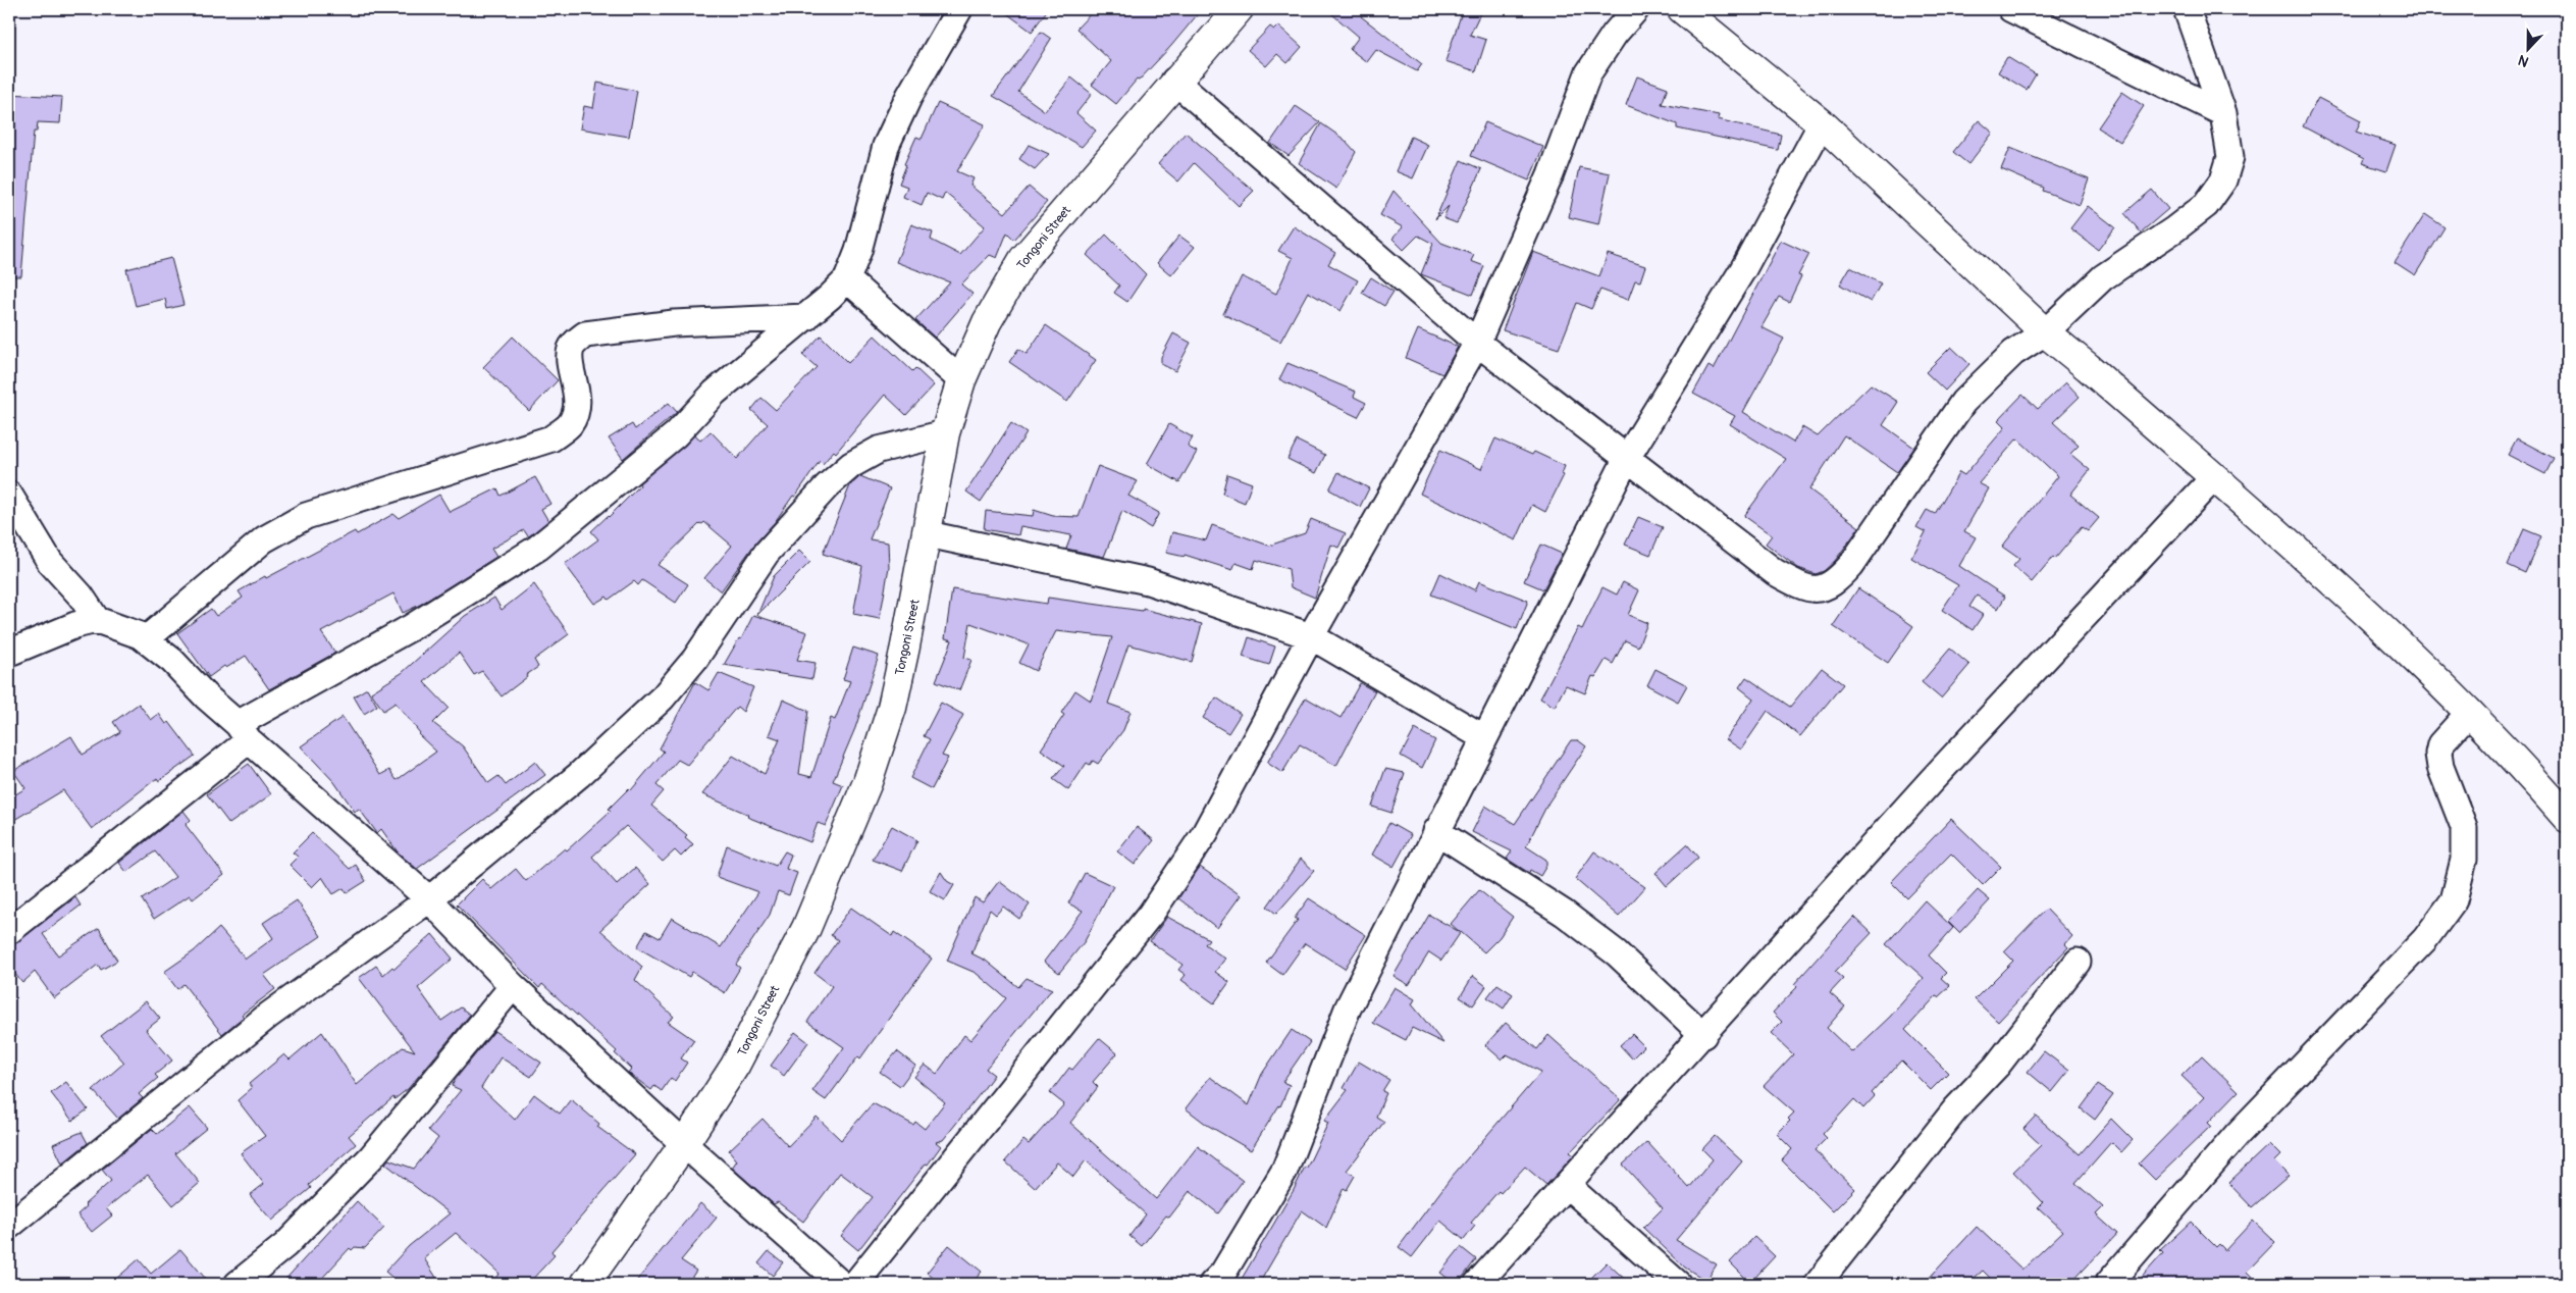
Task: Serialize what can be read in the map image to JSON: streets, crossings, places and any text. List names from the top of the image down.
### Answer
{
  "streets": {
    "main road": ["Tongoni Street"]
  },
  "north": "bottom"
}
